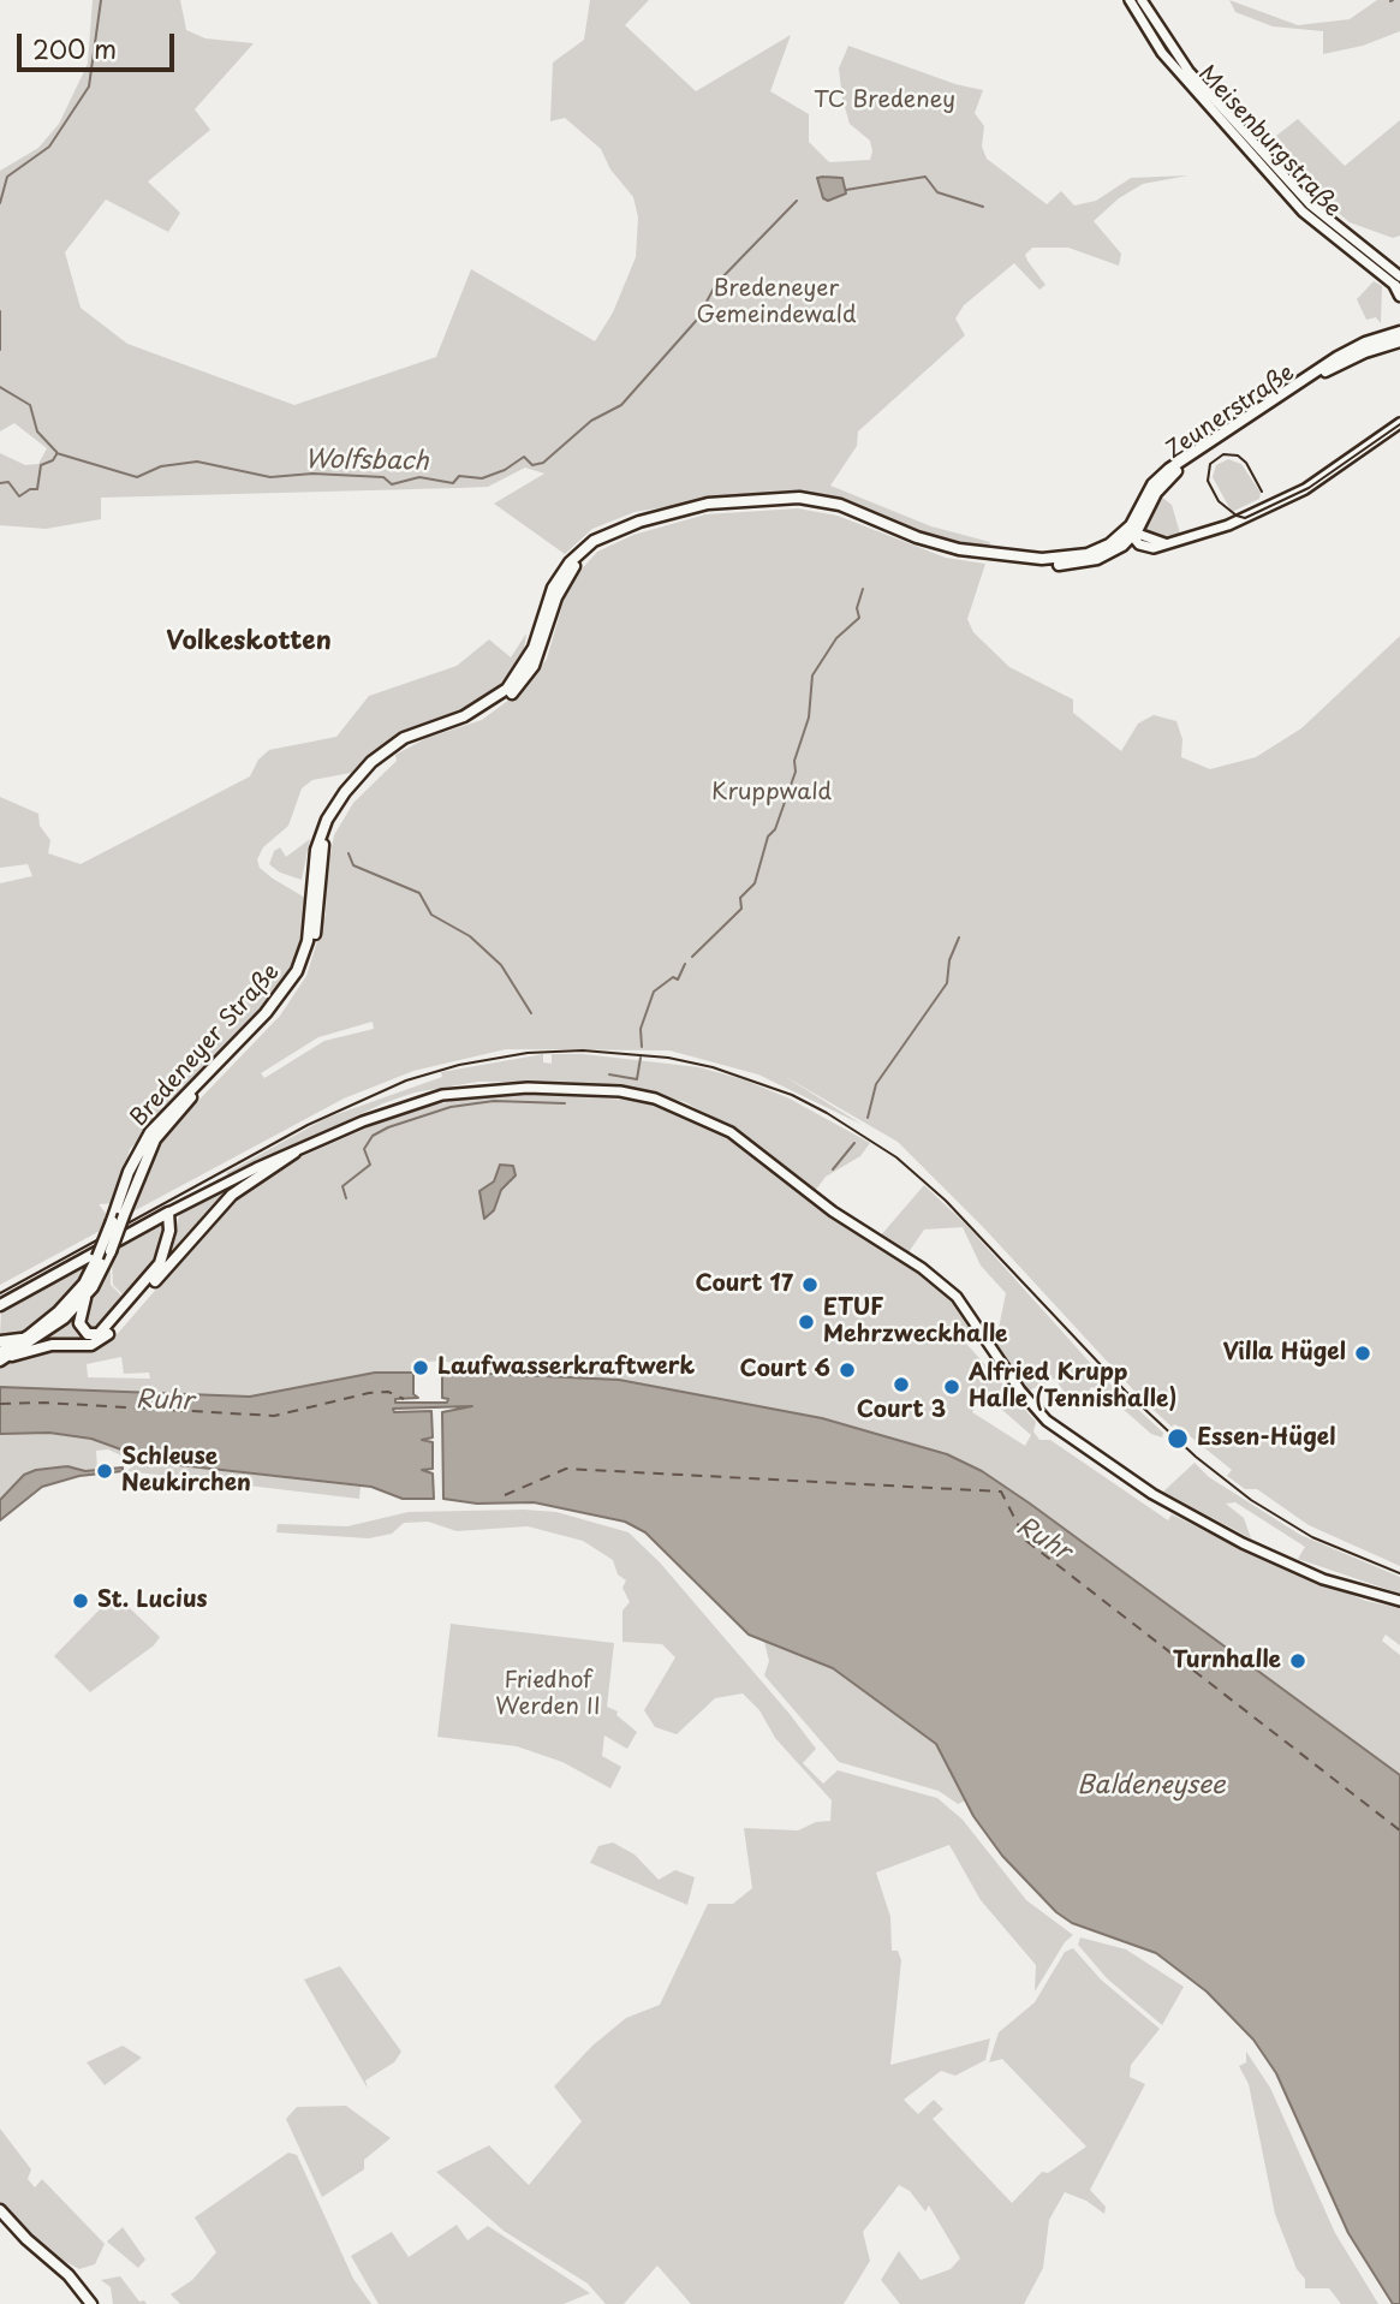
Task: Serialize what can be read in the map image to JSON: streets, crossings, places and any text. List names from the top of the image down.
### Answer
{
  "streets": {
    "main road": ["Meisenburgstraße", "Zeunerstraße", "Bredeneyer Straße"]
  },
  "crossings": [
    ["Zeunerstraße", "Bredeneyer Straße"]
  ],
  "districts": ["Volkeskotten"],
  "water": ["Wolfsbach", "Ruhr", "Baldeneysee"],
  "parks": [
    "TC Bredeney",
    "Bredeneyer Gemeindewald",
    "Kruppwald",
    "Friedhof Werden II"
  ],
  "places": [
    "Court 17",
    "ETUF Mehrzweckhalle",
    "Villa Hügel",
    "Laufwasserkraftwerk",
    "Court 6",
    "Court 3",
    "Alfried Krupp Halle (Tennishalle)",
    "Essen-Hügel",
    "Schleuse Neukirchen",
    "St. Lucius",
    "Turnhalle"
  ],
  "scale_bar": "200 m"
}
